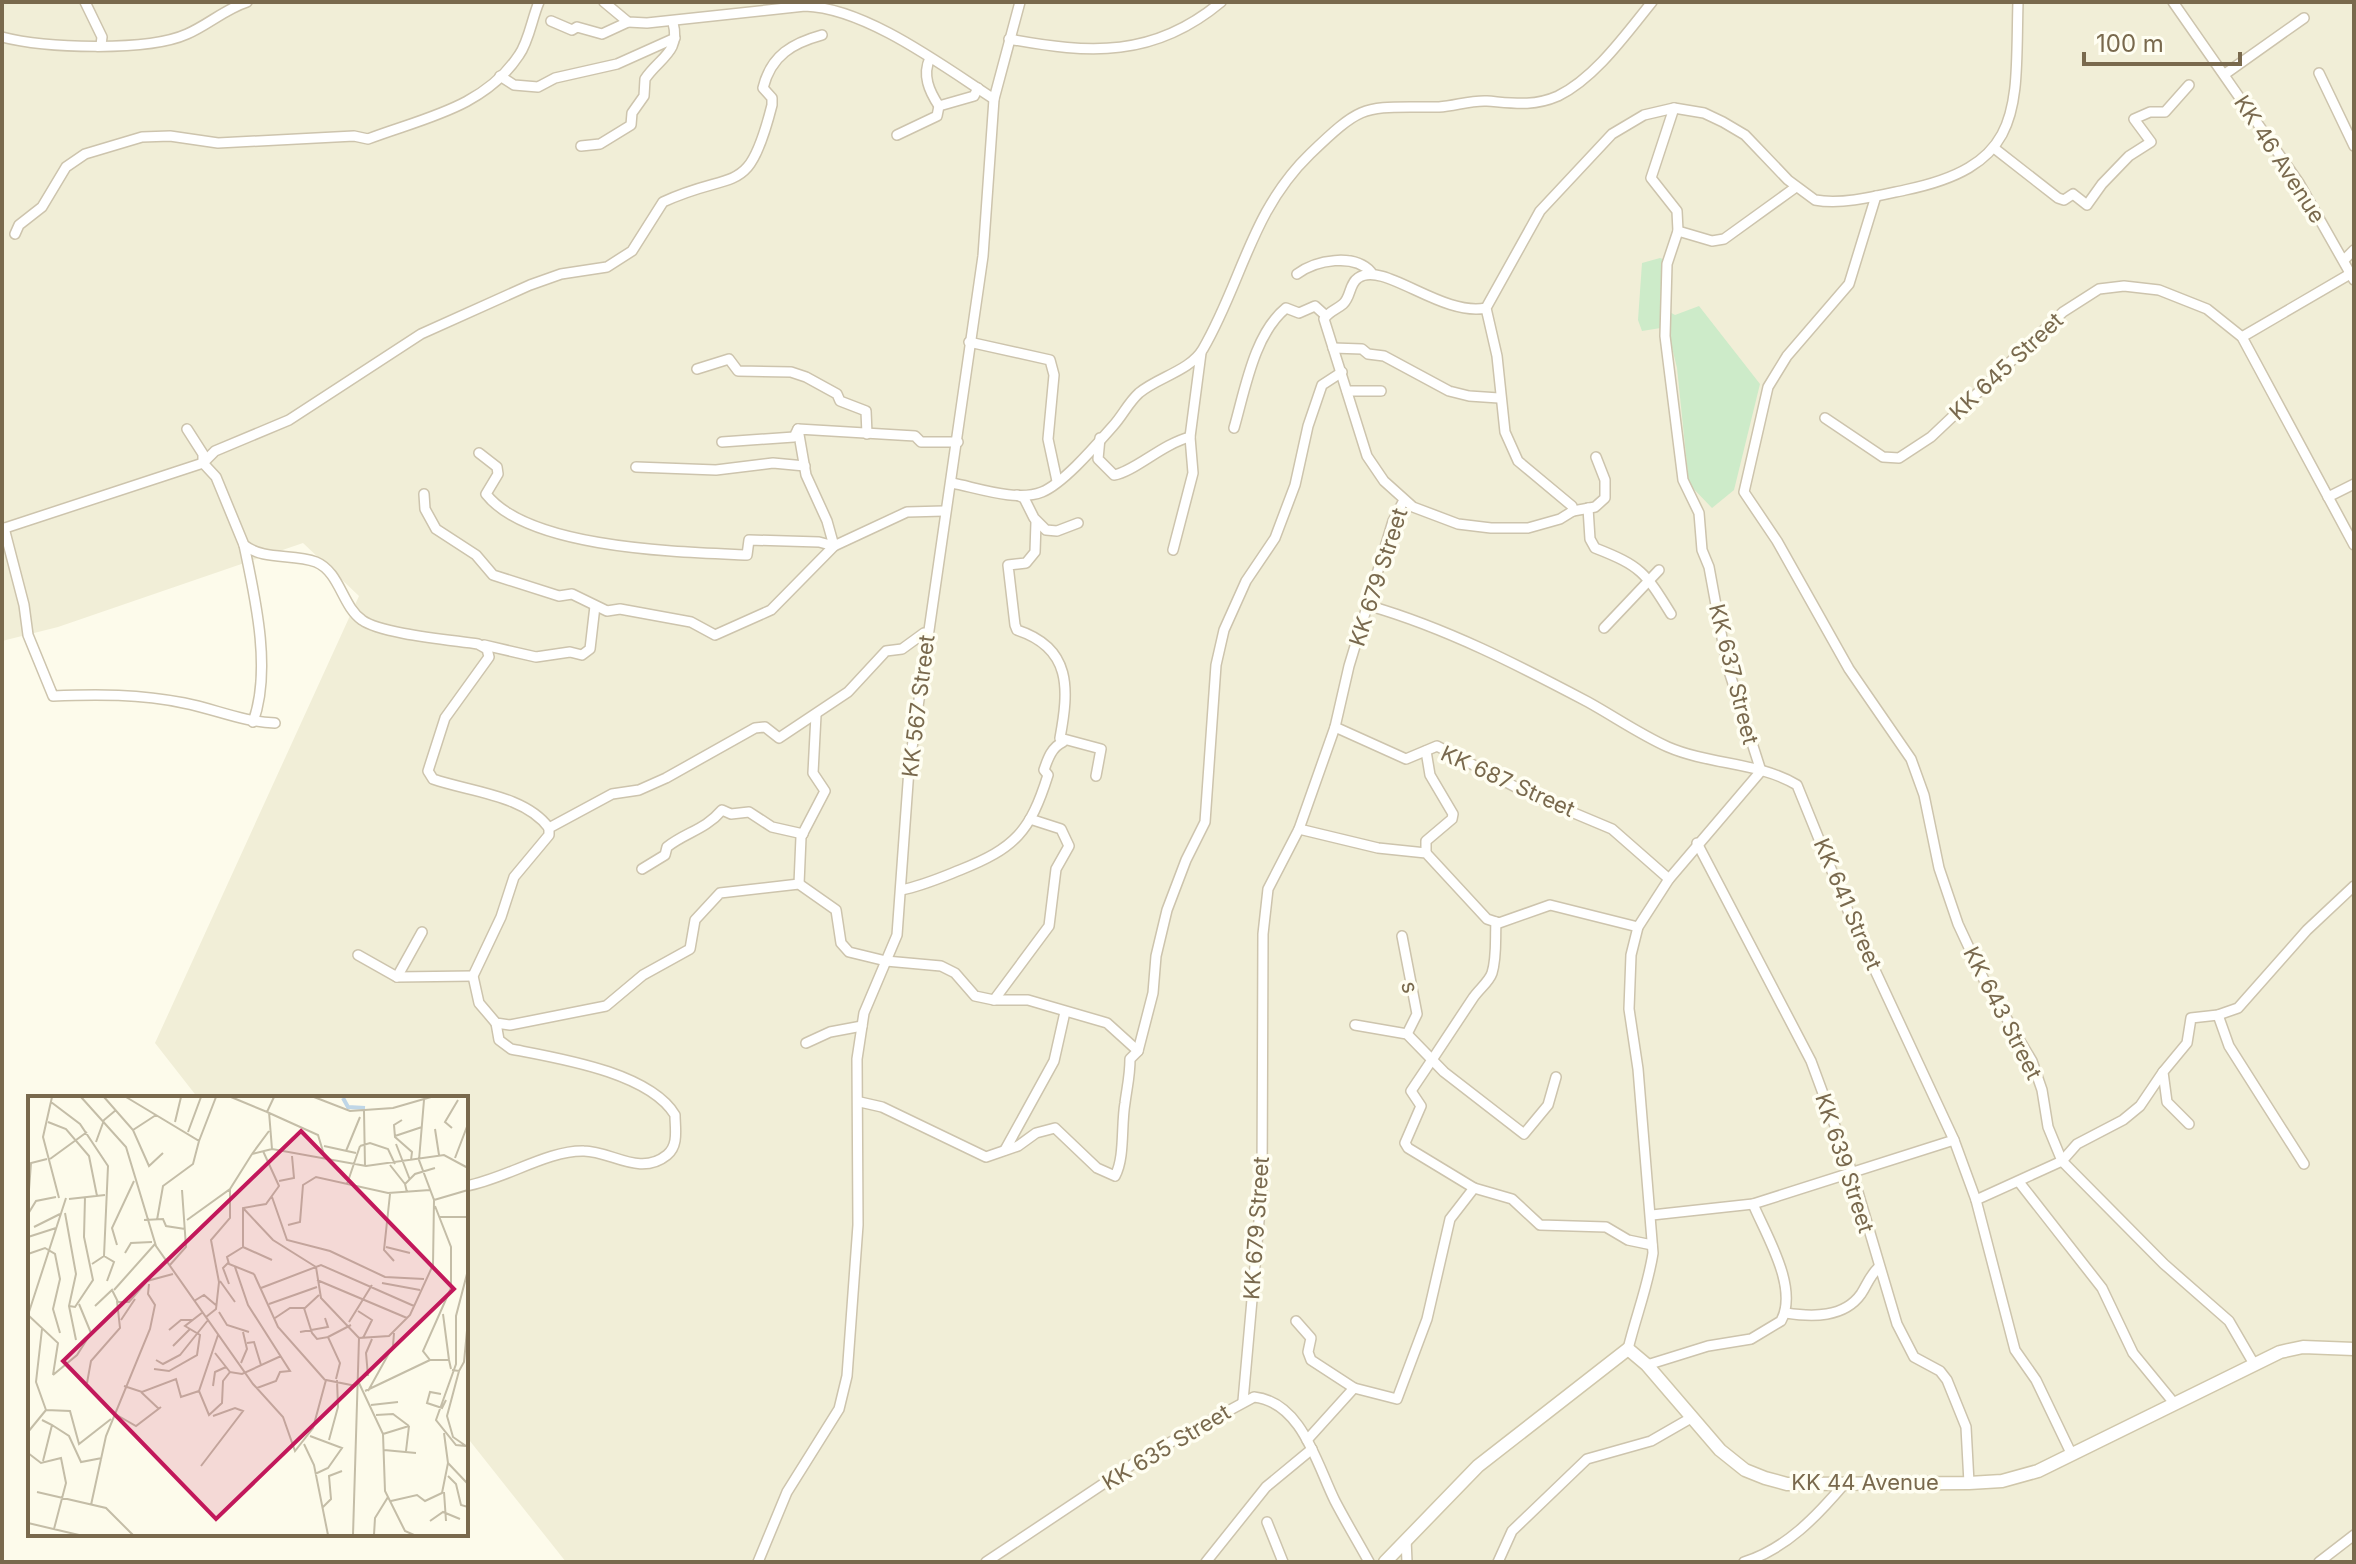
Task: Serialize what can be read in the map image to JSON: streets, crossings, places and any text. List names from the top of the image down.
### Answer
{
  "streets": {
    "main road": ["KK 44 Avenue"],
    "street": [
      "KK 46 Avenue",
      "KK 645 Street",
      "KK 679 Street",
      "KK 637 Street",
      "KK 567 Street",
      "KK 687 Street",
      "KK 641 Street",
      "s",
      "KK 643 Street",
      "KK 639 Street",
      "KK 635 Street"
    ]
  },
  "crossings": [
    ["KK 679 Street", "KK 687 Street"],
    ["KK 679 Street", "KK 641 Street"],
    ["KK 679 Street", "KK 635 Street"],
    ["KK 637 Street", "KK 687 Street"],
    ["KK 637 Street", "KK 641 Street"],
    ["KK 637 Street", "KK 639 Street"],
    ["KK 637 Street", "KK 44 Avenue"],
    ["KK 641 Street", "KK 44 Avenue"],
    ["KK 643 Street", "KK 44 Avenue"],
    ["KK 639 Street", "KK 44 Avenue"]
  ],
  "scale_bar": "100 m"
}
